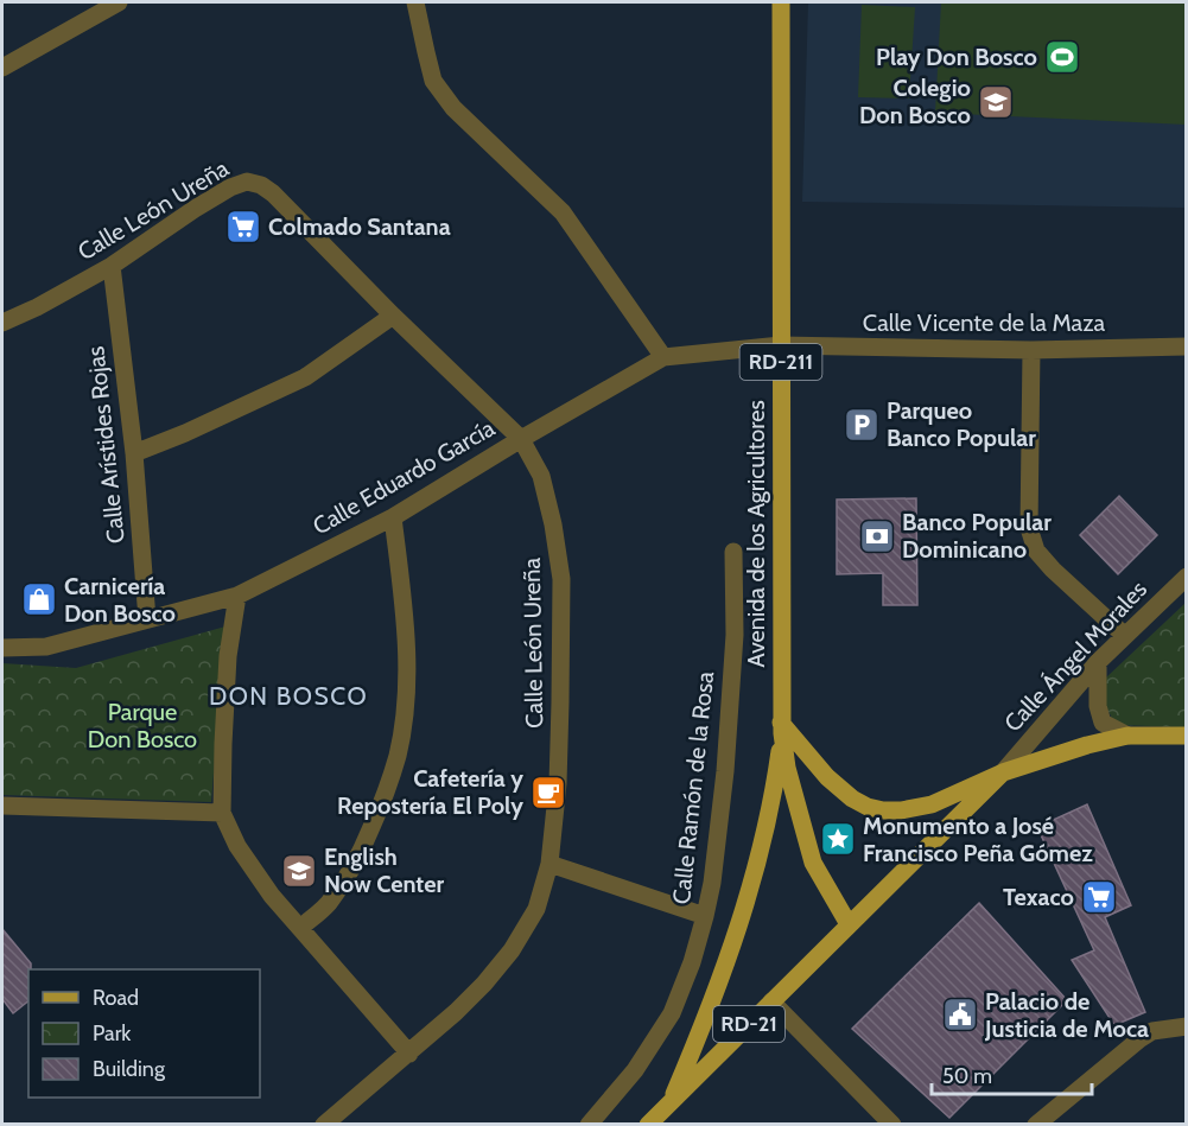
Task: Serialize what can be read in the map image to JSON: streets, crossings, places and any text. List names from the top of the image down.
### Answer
{
  "streets": {
    "main road": ["RD-211", "Avenida de los Agricultores", "RD-21"],
    "street": [
      "Calle León Ureña",
      "Calle Vicente de la Maza",
      "Calle Arístides Rojas",
      "Calle Eduardo García",
      "Calle Ángel Morales",
      "Calle Ramón de la Rosa"
    ]
  },
  "crossings": [
    ["Calle León Ureña", "Calle Arístides Rojas"],
    ["Calle León Ureña", "Calle Eduardo García"],
    ["Calle Vicente de la Maza", "Calle Eduardo García"],
    ["Calle Vicente de la Maza", "Avenida de los Agricultores"],
    ["Calle Arístides Rojas", "Calle Eduardo García"],
    ["Calle Eduardo García", "Avenida de los Agricultores"],
    ["Avenida de los Agricultores", "RD-21"],
    ["Calle Ángel Morales", "RD-21"]
  ],
  "districts": ["DON BOSCO"],
  "parks": ["Parque Don Bosco"],
  "places": {
    "sports": ["Play Don Bosco"],
    "school or university": ["Colegio Don Bosco", "English Now Center"],
    "supermarket": ["Colmado Santana", "Texaco"],
    "parking": ["Parqueo Banco Popular"],
    "bank": ["Banco Popular Dominicano"],
    "shop": ["Carnicería Don Bosco"],
    "cafe": ["Cafetería y Repostería El Poly"],
    "place": ["Monumento a José Francisco Peña Gómez"],
    "public building": ["Palacio de Justicia de Moca"]
  },
  "legend": ["Road", "Park", "Building"],
  "scale_bar": "50 m"
}
